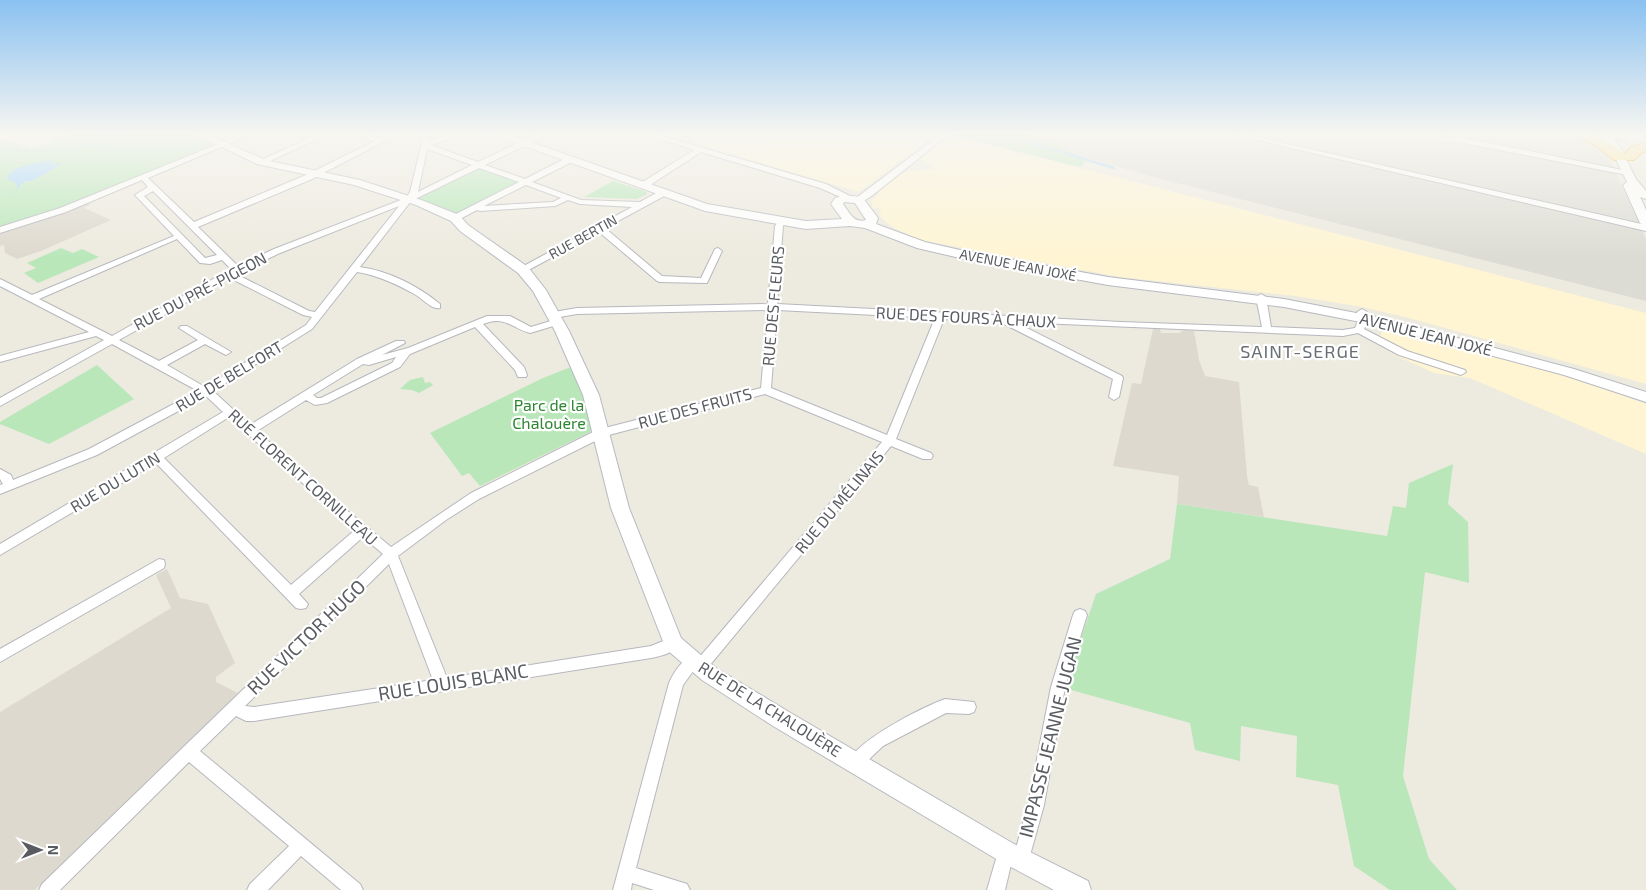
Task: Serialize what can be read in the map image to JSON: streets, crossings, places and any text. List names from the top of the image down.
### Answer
{
  "streets": {
    "main road": ["AVENUE JEAN JOXÉ", "RUE DE LA CHALOUÈRE"],
    "street": [
      "RUE BERTIN",
      "RUE DU PRÉ-PIGEON",
      "RUE DES FLEURS",
      "RUE DES FOURS À CHAUX",
      "RUE DE BELFORT",
      "RUE DES FRUITS",
      "RUE FLORENT CORNILLEAU",
      "RUE DU LUTIN",
      "RUE DU MÉLINAIS",
      "RUE VICTOR HUGO",
      "RUE LOUIS BLANC",
      "IMPASSE JEANNE JUGAN"
    ]
  },
  "crossings": [
    ["RUE BERTIN", "RUE DE LA CHALOUÈRE"],
    ["AVENUE JEAN JOXÉ", "RUE DES FOURS À CHAUX"],
    ["RUE DU PRÉ-PIGEON", "RUE DE BELFORT"],
    ["RUE DU PRÉ-PIGEON", "RUE FLORENT CORNILLEAU"],
    ["RUE DU PRÉ-PIGEON", "RUE DE LA CHALOUÈRE"],
    ["RUE DES FLEURS", "RUE DES FOURS À CHAUX"],
    ["RUE DES FLEURS", "RUE DES FRUITS"],
    ["RUE DES FOURS À CHAUX", "RUE FLORENT CORNILLEAU"],
    ["RUE DES FOURS À CHAUX", "RUE DU MÉLINAIS"],
    ["RUE DES FOURS À CHAUX", "RUE DE LA CHALOUÈRE"],
    ["RUE DE BELFORT", "RUE FLORENT CORNILLEAU"],
    ["RUE DE BELFORT", "RUE DE LA CHALOUÈRE"],
    ["RUE DES FRUITS", "RUE DU MÉLINAIS"],
    ["RUE DES FRUITS", "RUE VICTOR HUGO"],
    ["RUE DES FRUITS", "RUE DE LA CHALOUÈRE"],
    ["RUE FLORENT CORNILLEAU", "RUE DU LUTIN"],
    ["RUE FLORENT CORNILLEAU", "RUE VICTOR HUGO"],
    ["RUE DU MÉLINAIS", "RUE DE LA CHALOUÈRE"],
    ["RUE VICTOR HUGO", "RUE LOUIS BLANC"],
    ["RUE VICTOR HUGO", "RUE DE LA CHALOUÈRE"],
    ["RUE LOUIS BLANC", "RUE DE LA CHALOUÈRE"],
    ["RUE DE LA CHALOUÈRE", "IMPASSE JEANNE JUGAN"]
  ],
  "districts": ["SAINT-SERGE"],
  "parks": ["Parc de la Chalouère"],
  "north": "right"
}
